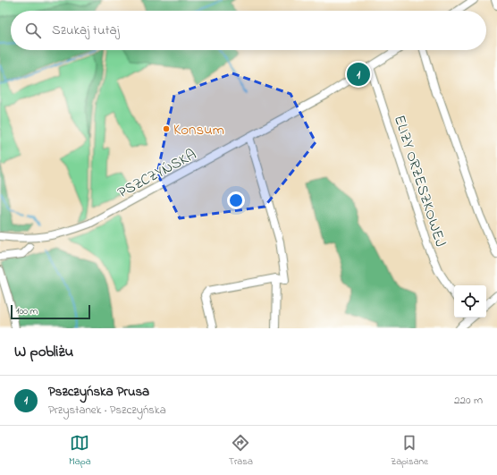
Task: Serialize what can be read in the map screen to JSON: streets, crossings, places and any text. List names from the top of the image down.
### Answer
{
  "streets": {
    "street": ["PSZCZYŃSKA", "ELIZY ORZESZKOWEJ"]
  },
  "crossings": [
    ["PSZCZYŃSKA", "ELIZY ORZESZKOWEJ"]
  ],
  "places": ["Konsum"],
  "scale_bar": "100 m",
  "page": {
    "search": "Szukaj tutaj",
    "pins": "1",
    "scale": "100 m",
    "heading": "W pobliżu",
    "list": [
      {
        "mark": "1",
        "name": "Pszczyńska Prusa",
        "note": "Przystanek · Pszczyńska",
        "value": "220 m"
      }
    ],
    "nav": ["Mapa", "Trasa", "Zapisane"]
  }
}
